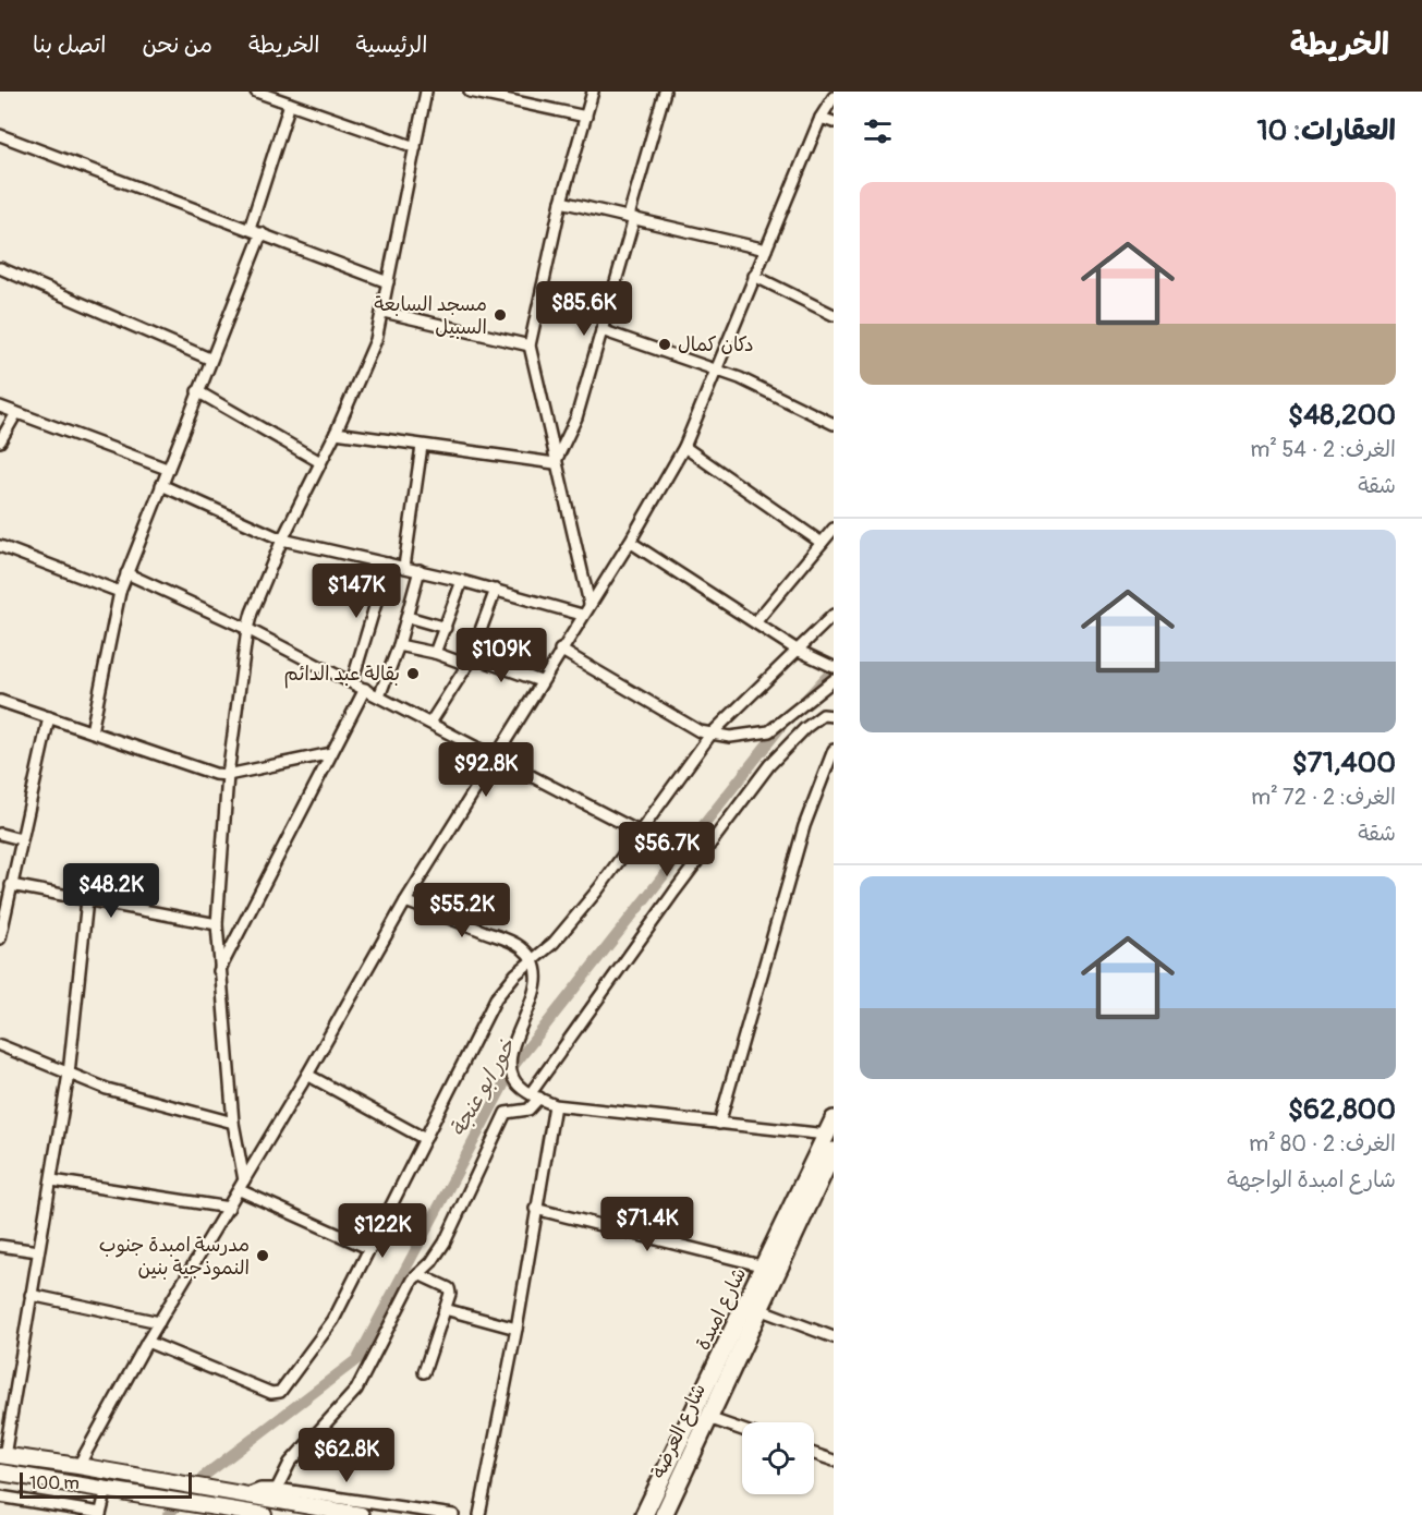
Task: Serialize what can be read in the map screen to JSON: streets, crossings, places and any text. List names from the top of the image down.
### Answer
{
  "streets": {
    "main road": ["شارع امبدة", "شارع العرضة"]
  },
  "crossings": [
    ["شارع امبدة", "شارع العرضة"]
  ],
  "water": ["خور ابو عنجة"],
  "places": [
    "مسجد السابعة السبيل",
    "دكان كمال",
    "بقالة عبد الدائم",
    "مدرسة امبدة جنوب النموذجية بنين"
  ],
  "scale_bar": "100 m",
  "page": {
    "header": "الخريطة",
    "nav": [
      "الرئيسية",
      "الخريطة",
      "من نحن",
      "اتصل بنا"
    ],
    "heading": "العقارات: 10",
    "list": [
      {
        "name": "$48,200",
        "note": "الغرف: 2 · 54 m² · شقة"
      },
      {
        "name": "$71,400",
        "note": "الغرف: 2 · 72 m² · شقة"
      },
      {
        "name": "$62,800",
        "note": "الغرف: 2 · 80 m² · شارع امبدة الواجهة"
      }
    ],
    "price": [
      "$85.6K",
      "$147K",
      "$109K",
      "$92.8K",
      "$56.7K",
      "$48.2K",
      "$55.2K",
      "$71.4K",
      "$122K",
      "$62.8K"
    ],
    "scale": "100 m"
  }
}
